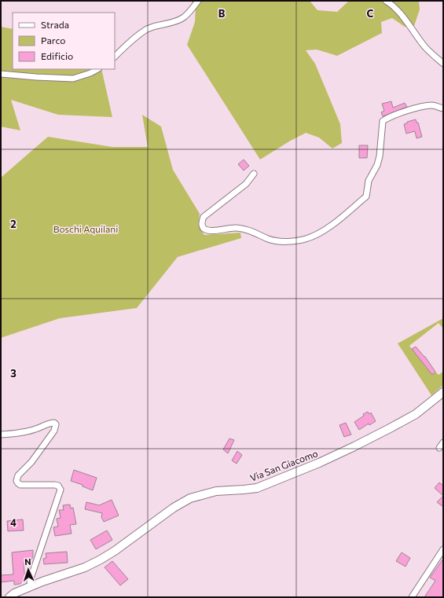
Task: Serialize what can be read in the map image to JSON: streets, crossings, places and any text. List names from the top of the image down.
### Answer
{
  "streets": {
    "street": ["Via San Giacomo"]
  },
  "parks": ["Boschi Aquilani"],
  "legend": ["Strada", "Parco", "Edificio"],
  "north": "top",
  "grid": {
    "columns": ["B", "C"],
    "rows": ["2", "3", "4"]
  }
}
